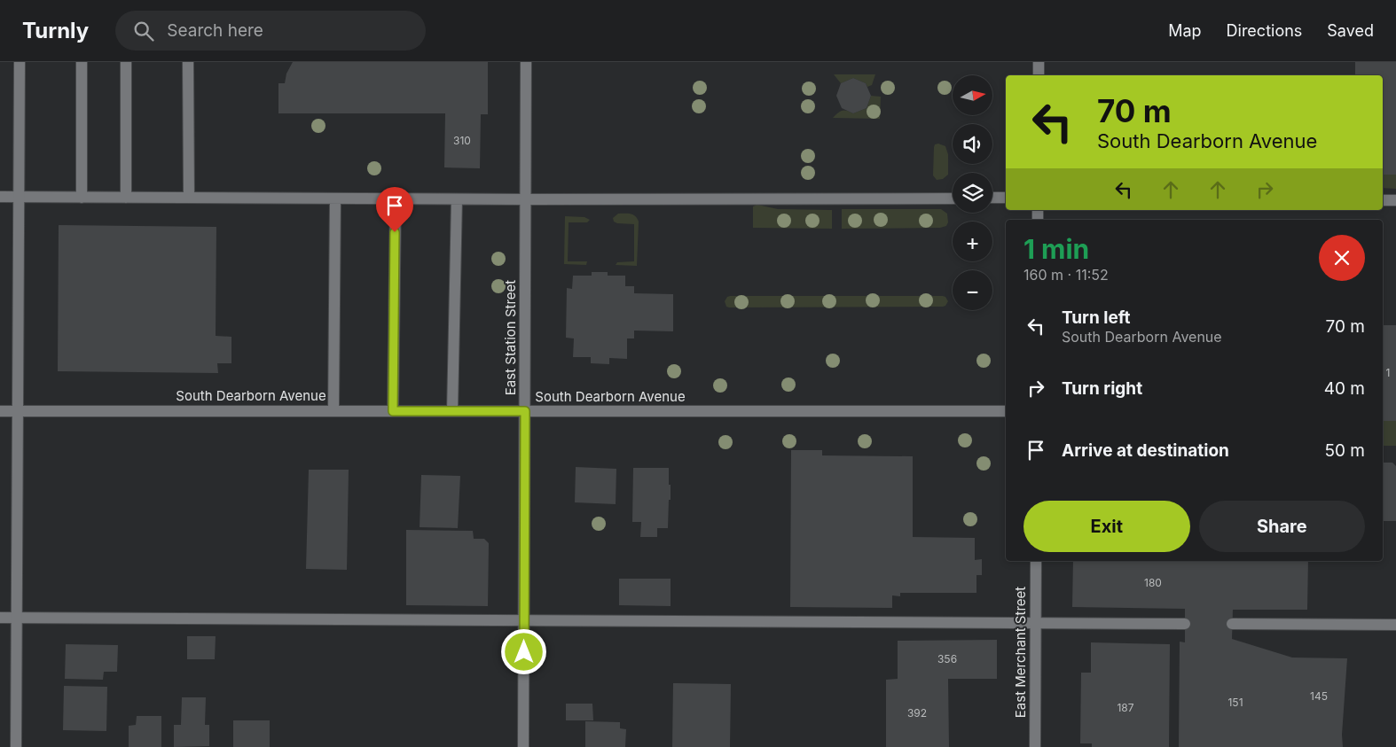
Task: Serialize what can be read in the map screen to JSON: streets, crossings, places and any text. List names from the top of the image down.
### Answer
{
  "streets": {
    "street": ["East Station Street", "South Dearborn Avenue", "East Merchant Street"]
  },
  "crossings": [
    ["East Station Street", "South Dearborn Avenue"]
  ],
  "house_numbers": [
    "310",
    "1",
    "180",
    "356",
    "145",
    "151",
    "187",
    "392"
  ],
  "north": "right",
  "page": {
    "header": "Turnly",
    "search": "Search here",
    "nav": ["Map", "Directions", "Saved"],
    "map_buttons": ["+", "−"],
    "turn": ["70 m", "South Dearborn Avenue"],
    "heading": ["1 min", "160 m · 11:52"],
    "list": [
      {
        "name": "Turn left",
        "note": "South Dearborn Avenue",
        "value": "70 m"
      },
      {
        "name": "Turn right",
        "value": "40 m"
      },
      {
        "name": "Arrive at destination",
        "value": "50 m"
      }
    ],
    "buttons": ["Exit", "Share"]
  }
}
